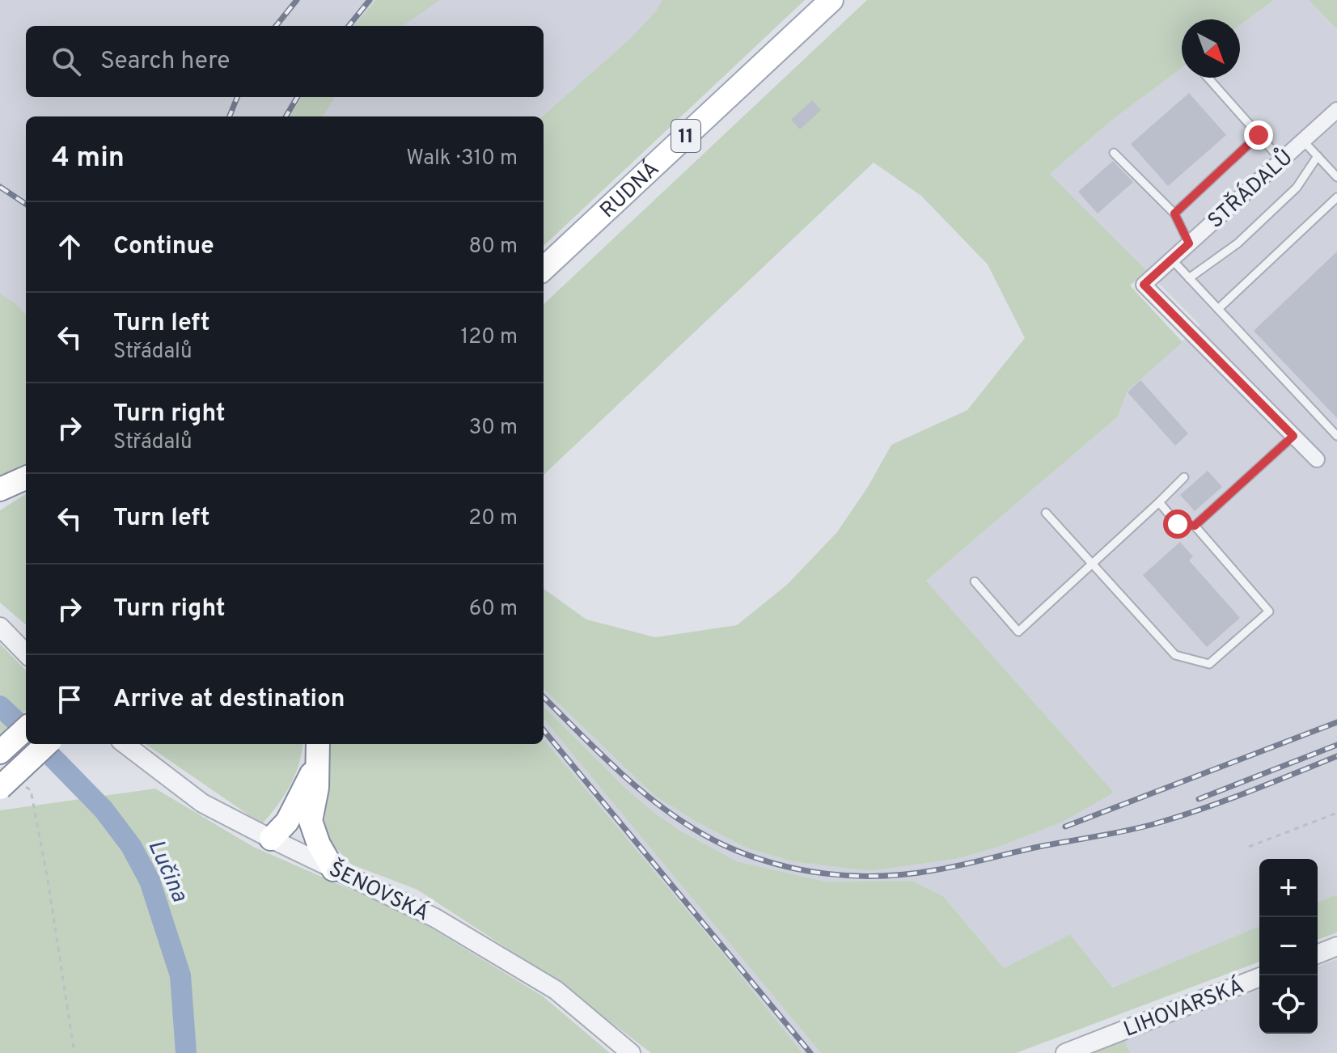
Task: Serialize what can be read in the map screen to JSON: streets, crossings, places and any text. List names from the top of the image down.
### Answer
{
  "streets": {
    "main road": ["11", "RUDNÁ"],
    "street": ["STŘÁDALŮ", "ŠENOVSKÁ", "LIHOVARSKÁ"]
  },
  "water": ["Lučina"],
  "north": "bottom right",
  "page": {
    "search": "Search here",
    "heading": ["4 min", "Walk · 310 m"],
    "list": [
      ["Continue", "80 m"],
      ["Turn left", "Střádalů", "120 m"],
      ["Turn right", "Střádalů", "30 m"],
      ["Turn left", "20 m"],
      ["Turn right", "60 m"],
      "Arrive at destination"
    ],
    "map_buttons": ["+", "−"]
  }
}
